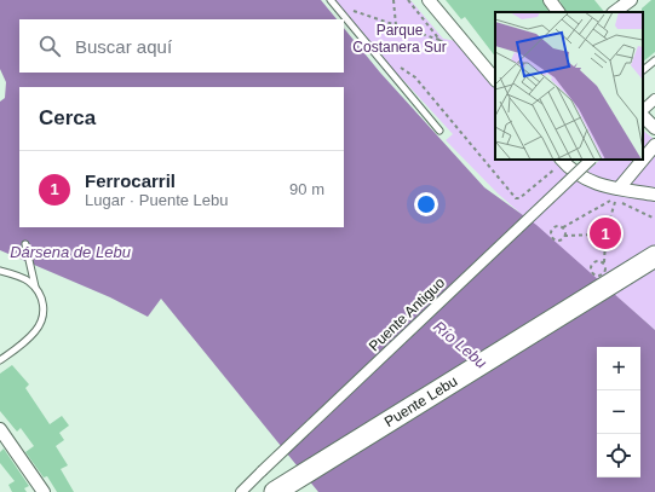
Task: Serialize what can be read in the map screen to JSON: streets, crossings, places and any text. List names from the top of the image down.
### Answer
{
  "streets": {
    "main road": ["Puente Lebu"],
    "street": ["Puente Antiguo"]
  },
  "water": ["Dársena de Lebu", "Río Lebu"],
  "parks": ["Parque Costanera Sur"],
  "page": {
    "search": "Buscar aquí",
    "heading": "Cerca",
    "list": [
      {
        "mark": "1",
        "name": "Ferrocarril",
        "note": "Lugar · Puente Lebu",
        "value": "90 m"
      }
    ],
    "pins": "1",
    "map_buttons": ["+", "−"]
  }
}
